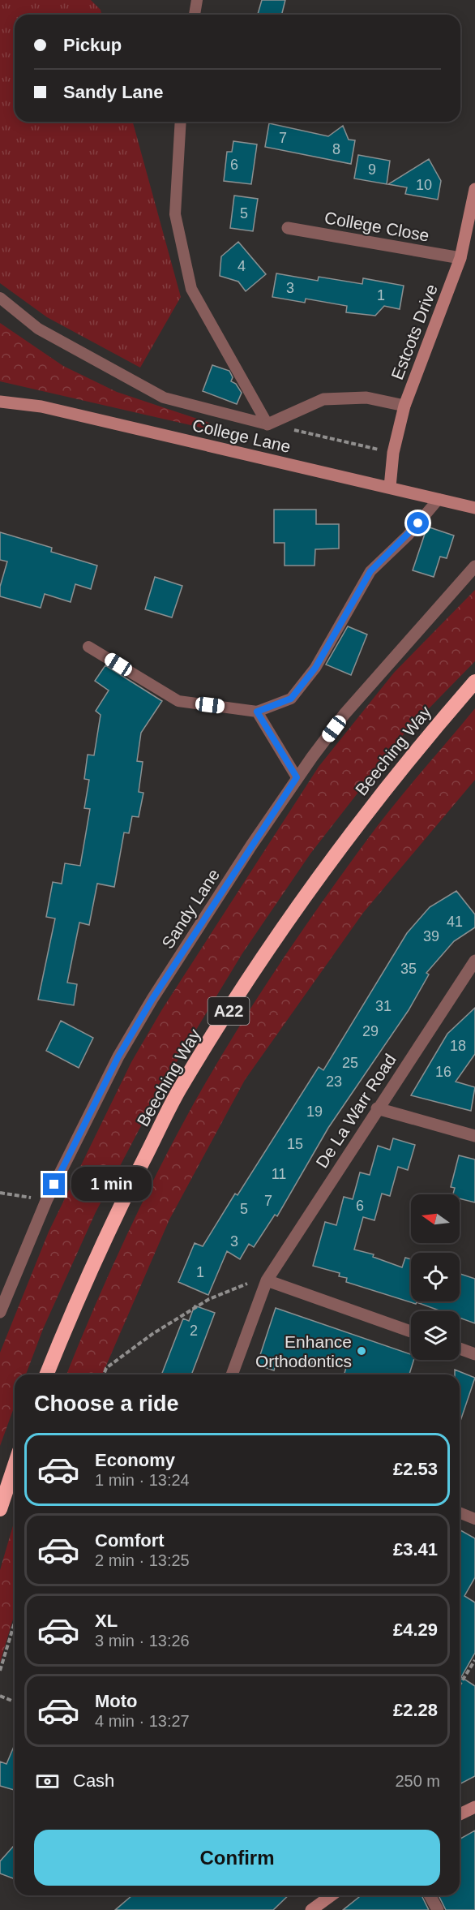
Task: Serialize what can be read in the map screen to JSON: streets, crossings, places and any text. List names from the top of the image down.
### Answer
{
  "streets": {
    "highway": ["Beeching Way", "A22"],
    "main road": ["Estcots Drive", "College Lane"],
    "street": ["College Close", "Sandy Lane", "De La Warr Road"]
  },
  "crossings": [
    ["College Close", "Estcots Drive"],
    ["Estcots Drive", "College Lane"]
  ],
  "places": ["Enhance Orthodontics"],
  "house_numbers": [
    "7",
    "8",
    "6",
    "9",
    "10",
    "5",
    "4",
    "3",
    "1",
    "41",
    "39",
    "35",
    "31",
    "29",
    "18",
    "25",
    "16",
    "23",
    "19",
    "15",
    "11",
    "7",
    "6",
    "5",
    "3",
    "1",
    "2"
  ],
  "north": "left",
  "page": {
    "banner": ["Pickup", "Sandy Lane"],
    "bubble": "1 min",
    "heading": "Choose a ride",
    "list": [
      {
        "name": "Economy",
        "note": "1 min · 13:24",
        "value": "£2.53"
      },
      {
        "name": "Comfort",
        "note": "2 min · 13:25",
        "value": "£3.41"
      },
      {
        "name": "XL",
        "note": "3 min · 13:26",
        "value": "£4.29"
      },
      {
        "name": "Moto",
        "note": "4 min · 13:27",
        "value": "£2.28"
      }
    ],
    "pay": ["Cash", "250 m"],
    "buttons": "Confirm"
  }
}
